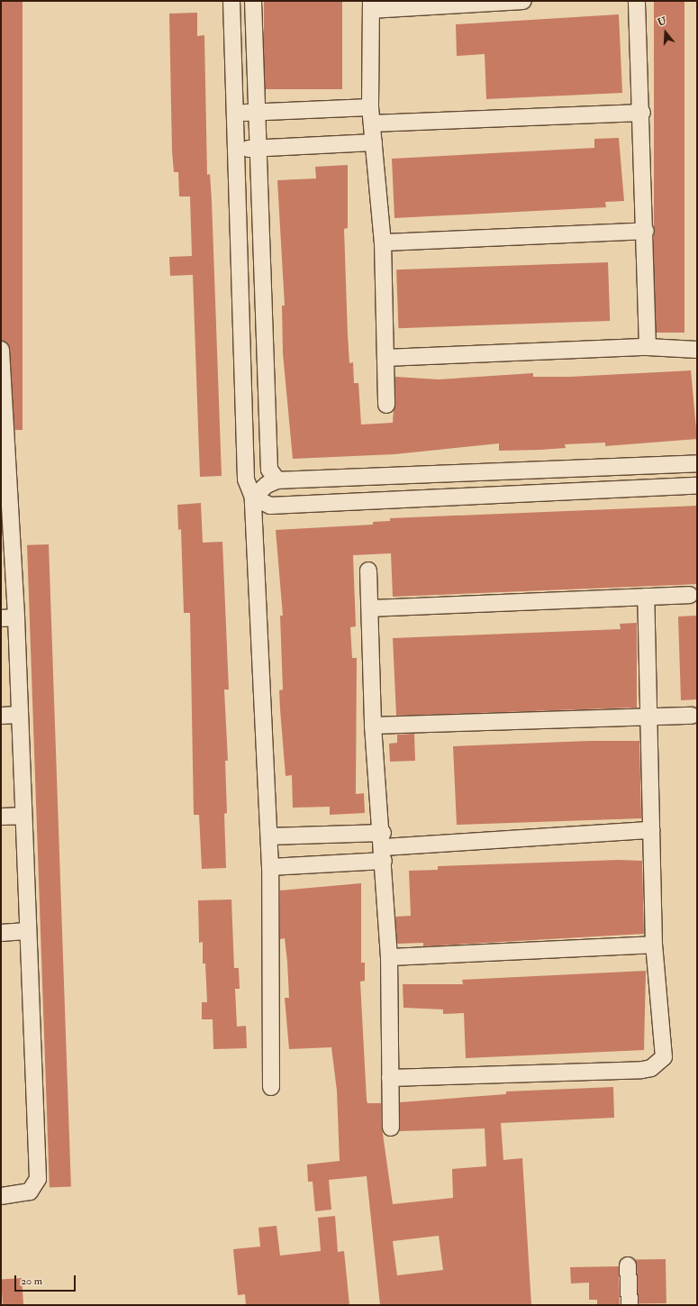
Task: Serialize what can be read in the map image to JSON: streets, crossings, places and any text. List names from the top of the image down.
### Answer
{
  "scale_bar": "20 m",
  "north": "top"
}
